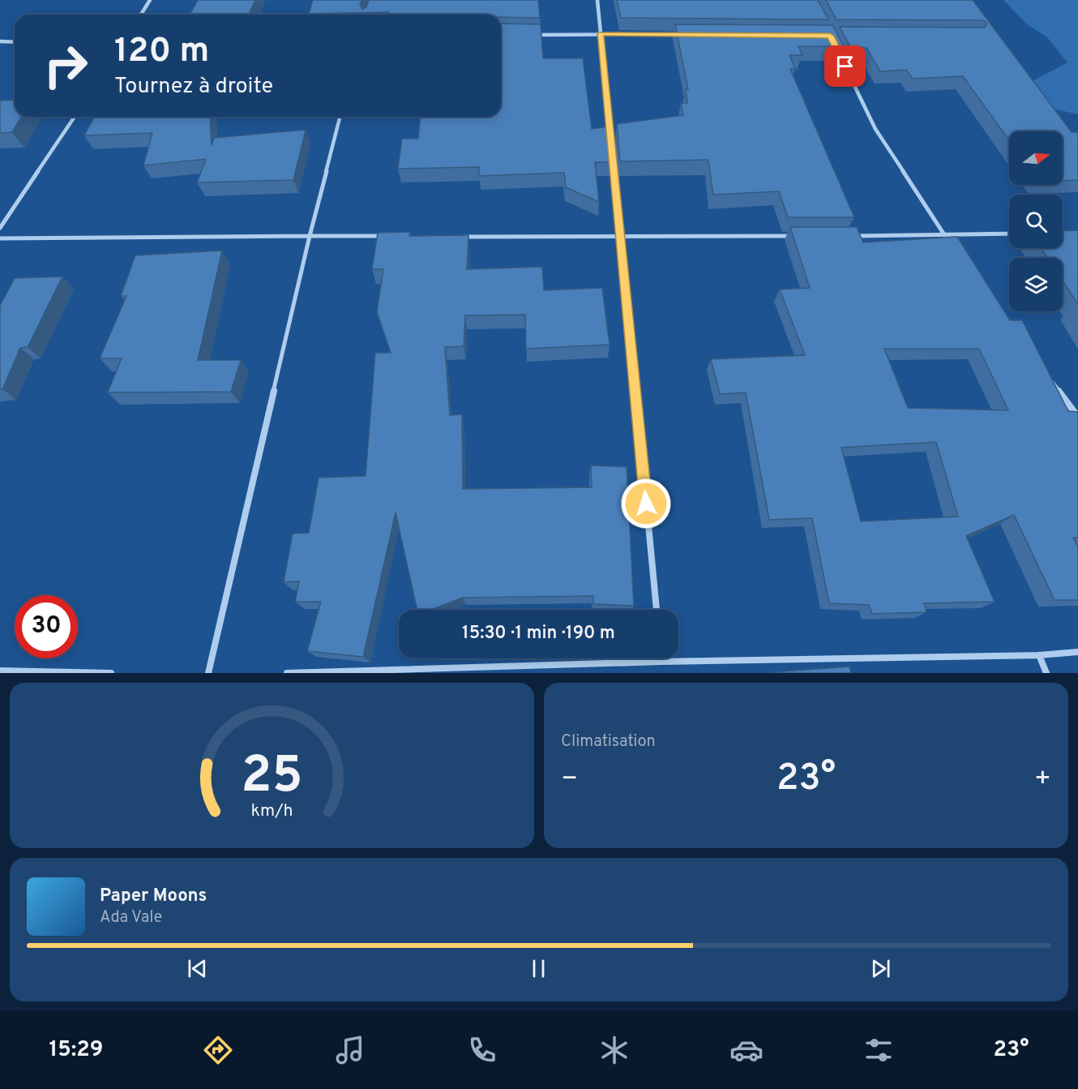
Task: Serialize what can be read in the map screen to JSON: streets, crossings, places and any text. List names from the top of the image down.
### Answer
{
  "north": "right",
  "page": {
    "turn": ["120 m", "Tournez à droite"],
    "limit": "30",
    "trip": "15:30 · 1 min · 190 m",
    "tile": "Climatisation",
    "heat": ["−", "23°", "+"],
    "song": ["Paper Moons", "Ada Vale"],
    "tabs": ["15:29", "23°"],
    "gauge": ["25", "km/h"]
  }
}
